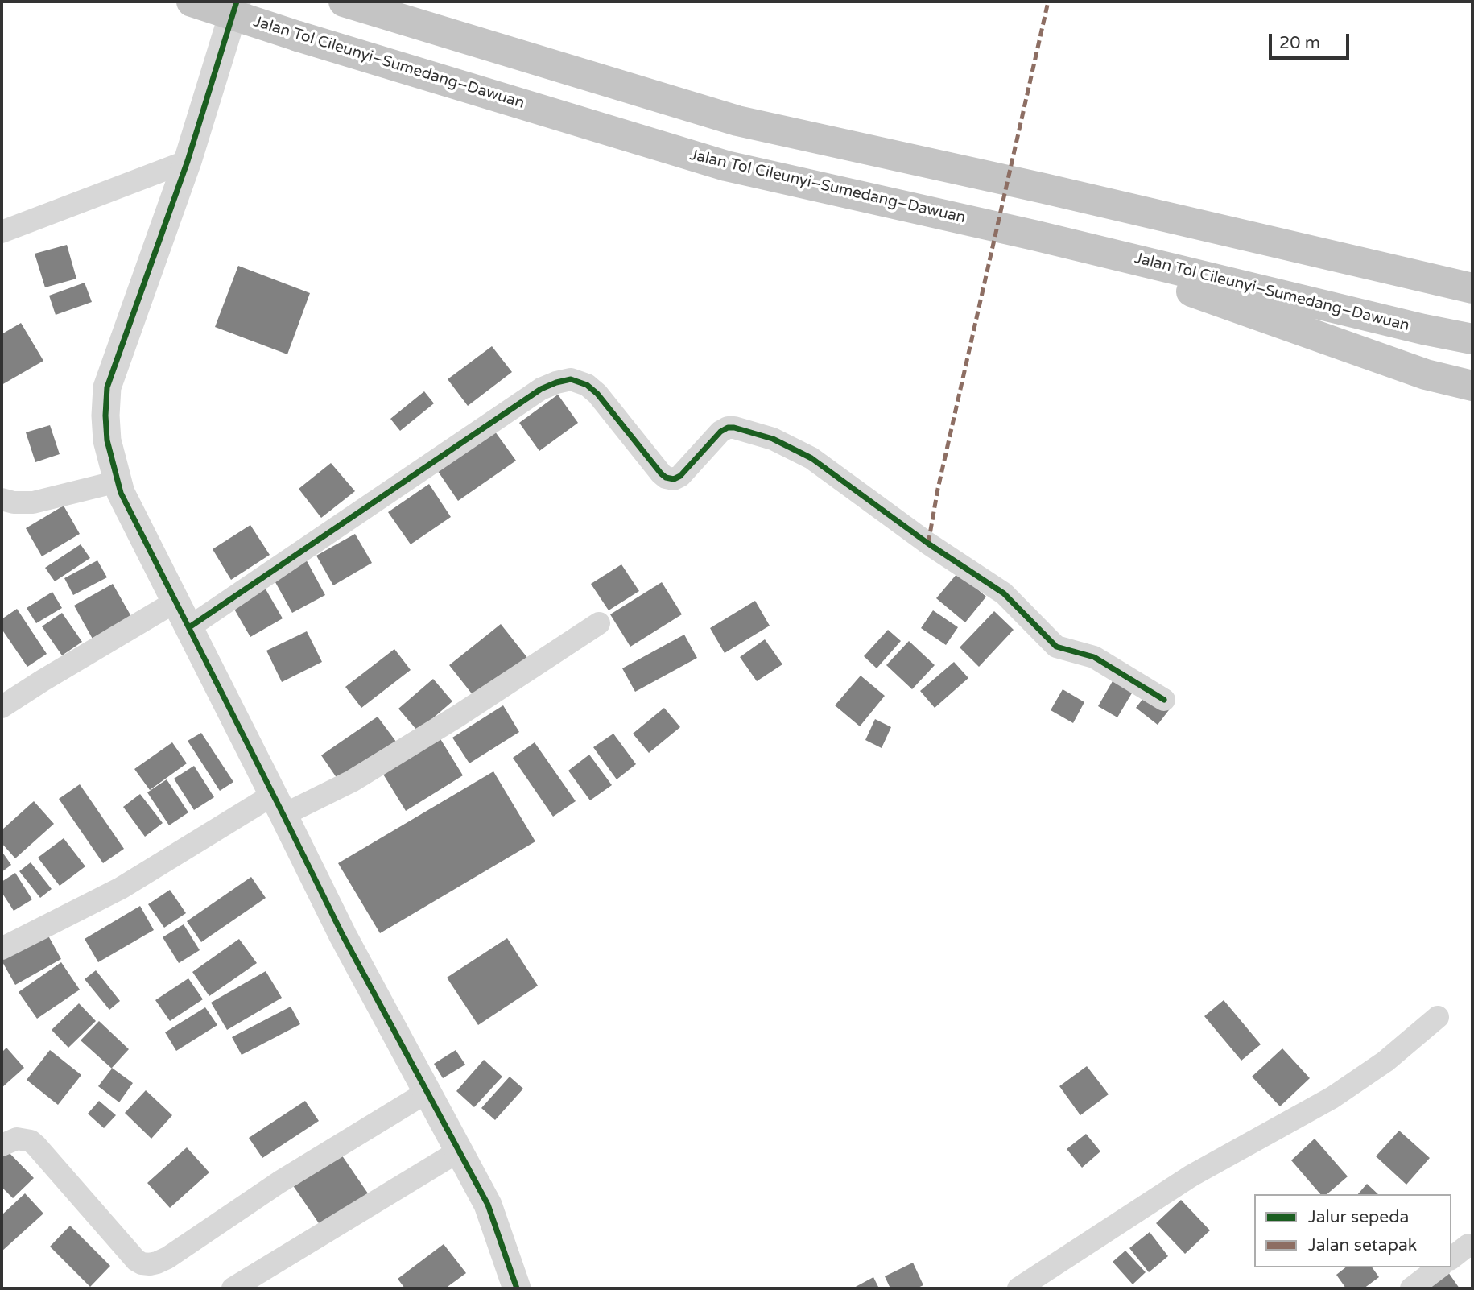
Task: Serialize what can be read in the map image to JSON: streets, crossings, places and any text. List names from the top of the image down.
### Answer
{
  "streets": {
    "highway": ["Jalan Tol Cileunyi–Sumedang–Dawuan"]
  },
  "legend": ["Jalur sepeda", "Jalan setapak"],
  "scale_bar": "20 m"
}
